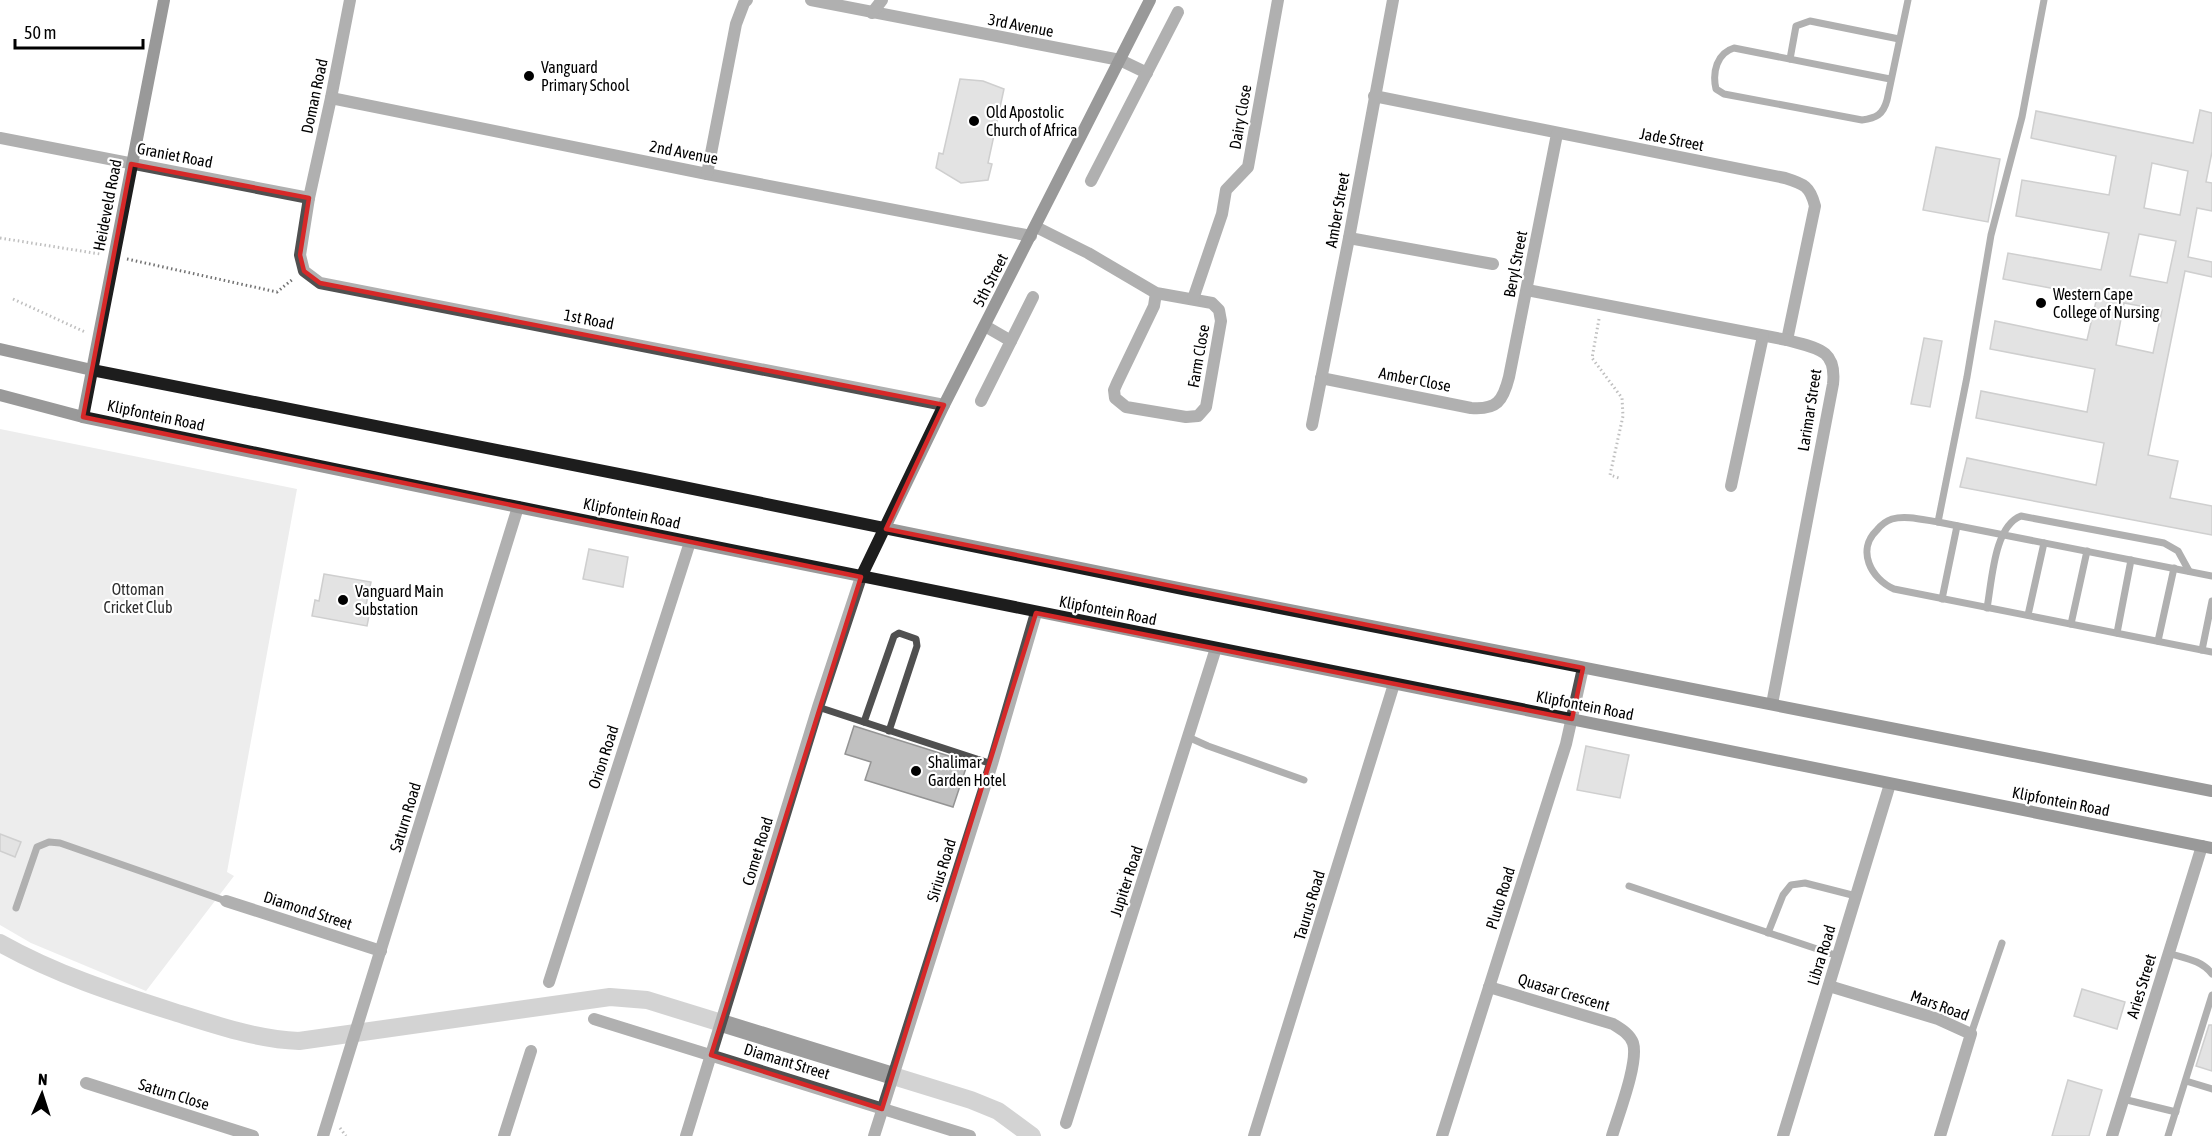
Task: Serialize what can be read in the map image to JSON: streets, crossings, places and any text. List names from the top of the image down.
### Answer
{
  "streets": {
    "main road": ["Heideveld Road", "5th Street", "Klipfontein Road"],
    "street": [
      "3rd Avenue",
      "Doman Road",
      "Dairy Close",
      "Jade Street",
      "2nd Avenue",
      "Graniet Road",
      "Amber Street",
      "Beryl Street",
      "1st Road",
      "Farm Close",
      "Amber Close",
      "Larimar Street",
      "Orion Road",
      "Saturn Road",
      "Comet Road",
      "Sirius Road",
      "Jupiter Road",
      "Pluto Road",
      "Taurus Road",
      "Diamond Street",
      "Libra Road",
      "Aries Street",
      "Quasar Crescent",
      "Mars Road",
      "Diamant Street",
      "Saturn Close"
    ]
  },
  "crossings": [
    ["3rd Avenue", "5th Street"],
    ["Doman Road", "2nd Avenue"],
    ["Doman Road", "Graniet Road"],
    ["Dairy Close", "Farm Close"],
    ["Jade Street", "Amber Street"],
    ["Jade Street", "Beryl Street"],
    ["Jade Street", "Larimar Street"],
    ["2nd Avenue", "5th Street"],
    ["2nd Avenue", "Farm Close"],
    ["Graniet Road", "Heideveld Road"],
    ["Heideveld Road", "Klipfontein Road"],
    ["Amber Street", "Amber Close"],
    ["Beryl Street", "Amber Close"],
    ["Beryl Street", "Larimar Street"],
    ["5th Street", "1st Road"],
    ["5th Street", "Farm Close"],
    ["5th Street", "Klipfontein Road"],
    ["5th Street", "Comet Road"],
    ["Larimar Street", "Klipfontein Road"],
    ["Klipfontein Road", "Orion Road"],
    ["Klipfontein Road", "Saturn Road"],
    ["Klipfontein Road", "Comet Road"],
    ["Klipfontein Road", "Sirius Road"],
    ["Klipfontein Road", "Jupiter Road"],
    ["Klipfontein Road", "Pluto Road"],
    ["Klipfontein Road", "Taurus Road"],
    ["Klipfontein Road", "Libra Road"],
    ["Klipfontein Road", "Aries Street"],
    ["Saturn Road", "Diamond Street"],
    ["Comet Road", "Diamant Street"],
    ["Sirius Road", "Diamant Street"],
    ["Pluto Road", "Quasar Crescent"],
    ["Libra Road", "Mars Road"]
  ],
  "parks": ["Ottoman Cricket Club"],
  "places": [
    "Vanguard Primary School",
    "Old Apostolic Church of Africa",
    "Western Cape College of Nursing",
    "Vanguard Main Substation",
    "Shalimar Garden Hotel"
  ],
  "scale_bar": "50 m",
  "north": "top"
}
